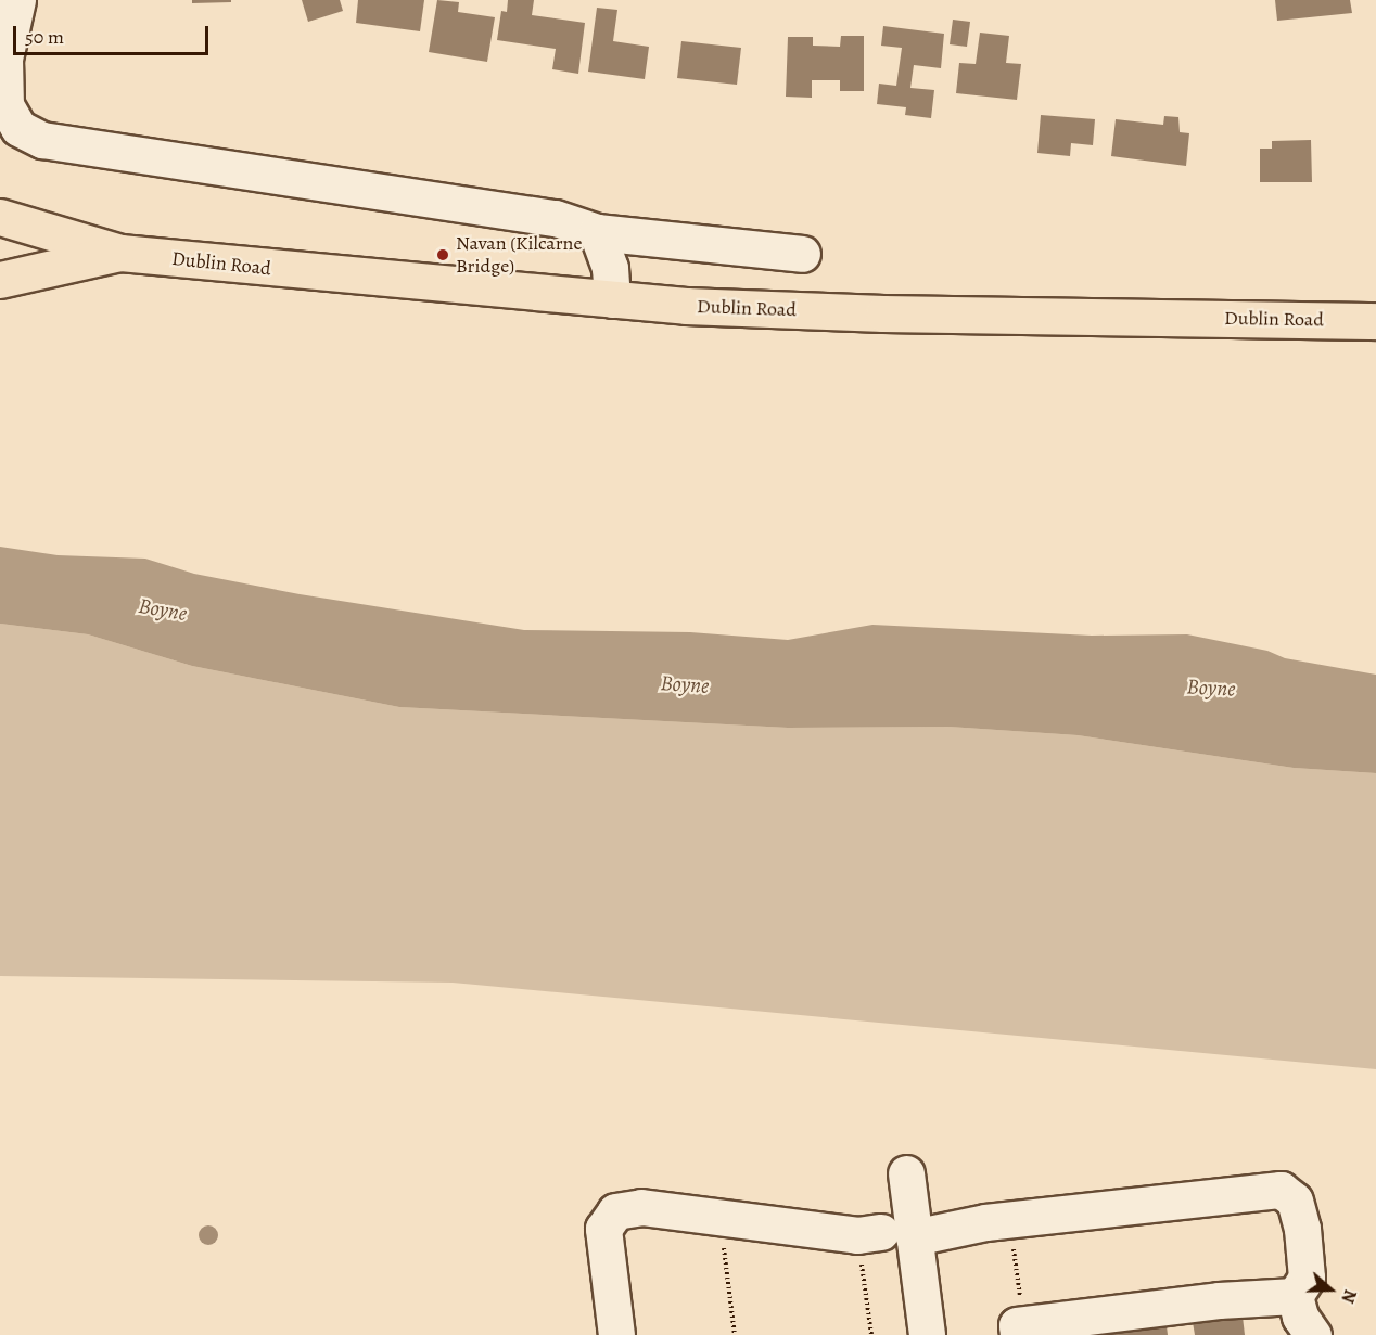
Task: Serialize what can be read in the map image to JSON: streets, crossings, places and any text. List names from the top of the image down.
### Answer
{
  "streets": {
    "main road": ["Dublin Road"]
  },
  "water": ["Boyne"],
  "places": ["Navan (Kilcarne Bridge)"],
  "scale_bar": "50 m",
  "north": "right"
}
